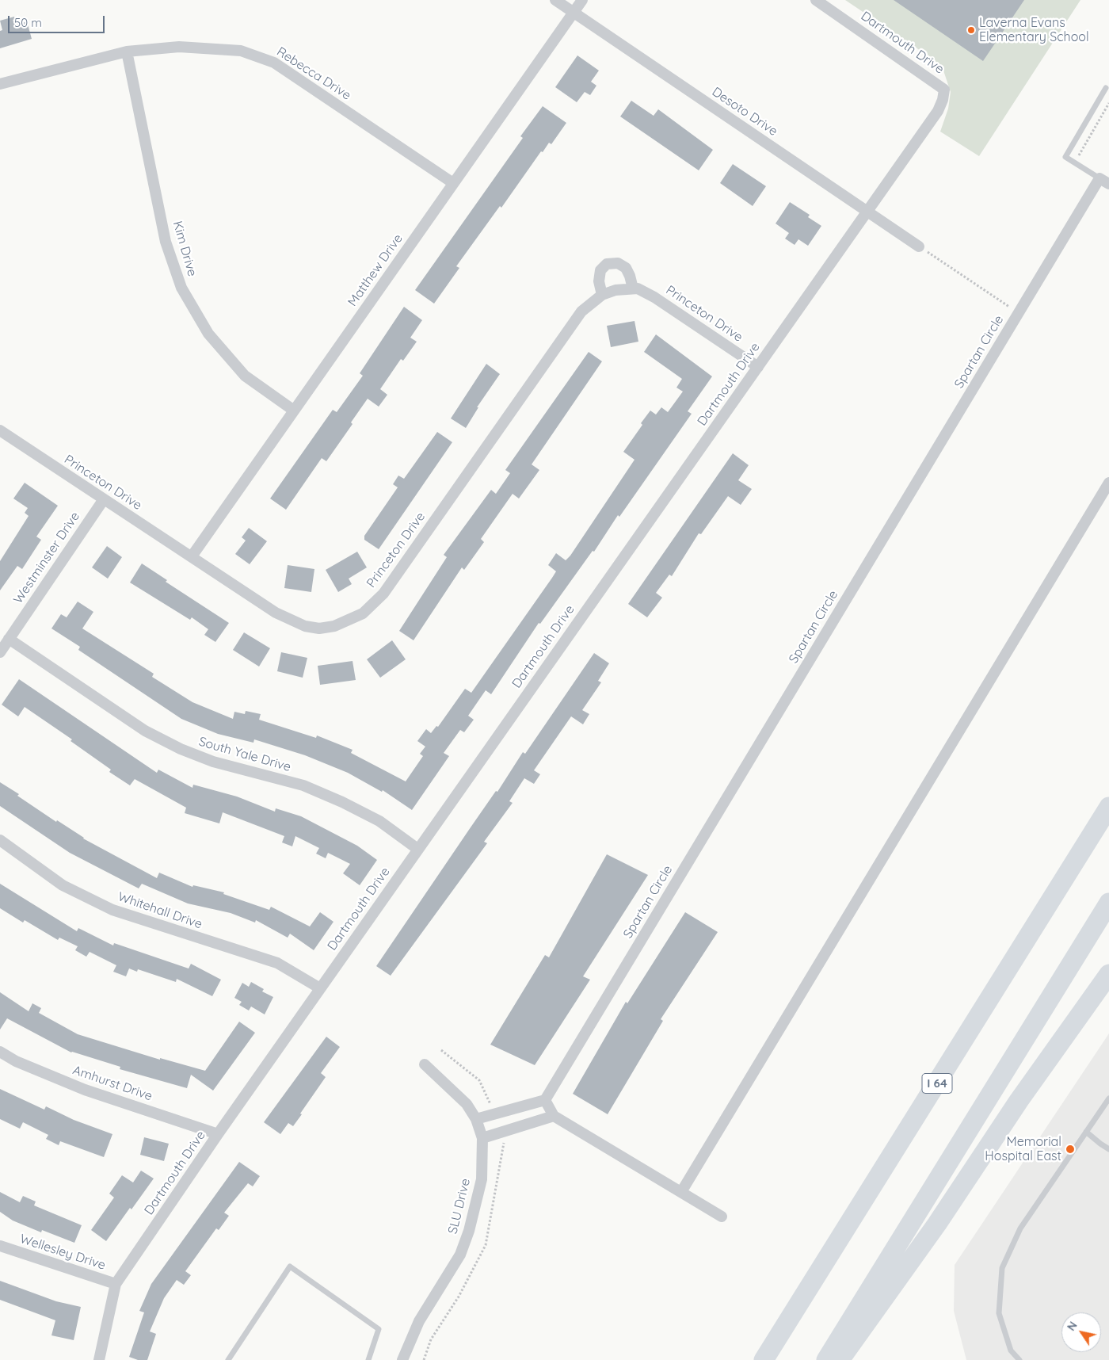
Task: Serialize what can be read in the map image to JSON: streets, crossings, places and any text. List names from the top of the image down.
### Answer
{
  "streets": {
    "highway": ["I 64"],
    "street": [
      "Dartmouth Drive",
      "Rebecca Drive",
      "Desoto Drive",
      "Kim Drive",
      "Matthew Drive",
      "Princeton Drive",
      "Spartan Circle",
      "Westminster Drive",
      "South Yale Drive",
      "Whitehall Drive",
      "Amhurst Drive",
      "SLU Drive",
      "Wellesley Drive"
    ]
  },
  "crossings": [
    ["Dartmouth Drive", "Desoto Drive"],
    ["Dartmouth Drive", "Princeton Drive"],
    ["Dartmouth Drive", "South Yale Drive"],
    ["Dartmouth Drive", "Whitehall Drive"],
    ["Dartmouth Drive", "Amhurst Drive"],
    ["Dartmouth Drive", "Wellesley Drive"],
    ["Rebecca Drive", "Kim Drive"],
    ["Rebecca Drive", "Matthew Drive"],
    ["Desoto Drive", "Matthew Drive"],
    ["Kim Drive", "Matthew Drive"],
    ["Matthew Drive", "Princeton Drive"],
    ["Princeton Drive", "Westminster Drive"],
    ["Westminster Drive", "South Yale Drive"]
  ],
  "places": ["Laverna Evans Elementary School", "Memorial Hospital East"],
  "scale_bar": "50 m",
  "north": "top left"
}
